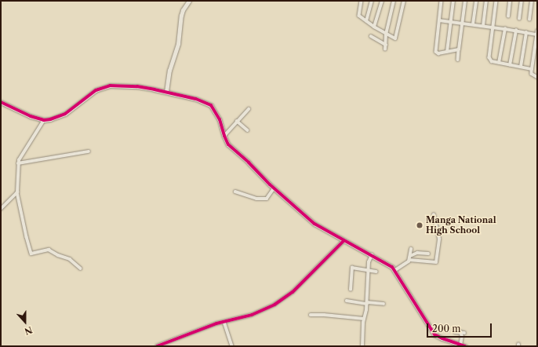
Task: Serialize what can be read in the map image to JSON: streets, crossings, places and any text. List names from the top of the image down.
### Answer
{
  "places": ["Manga National High School"],
  "scale_bar": "200 m",
  "north": "bottom"
}
